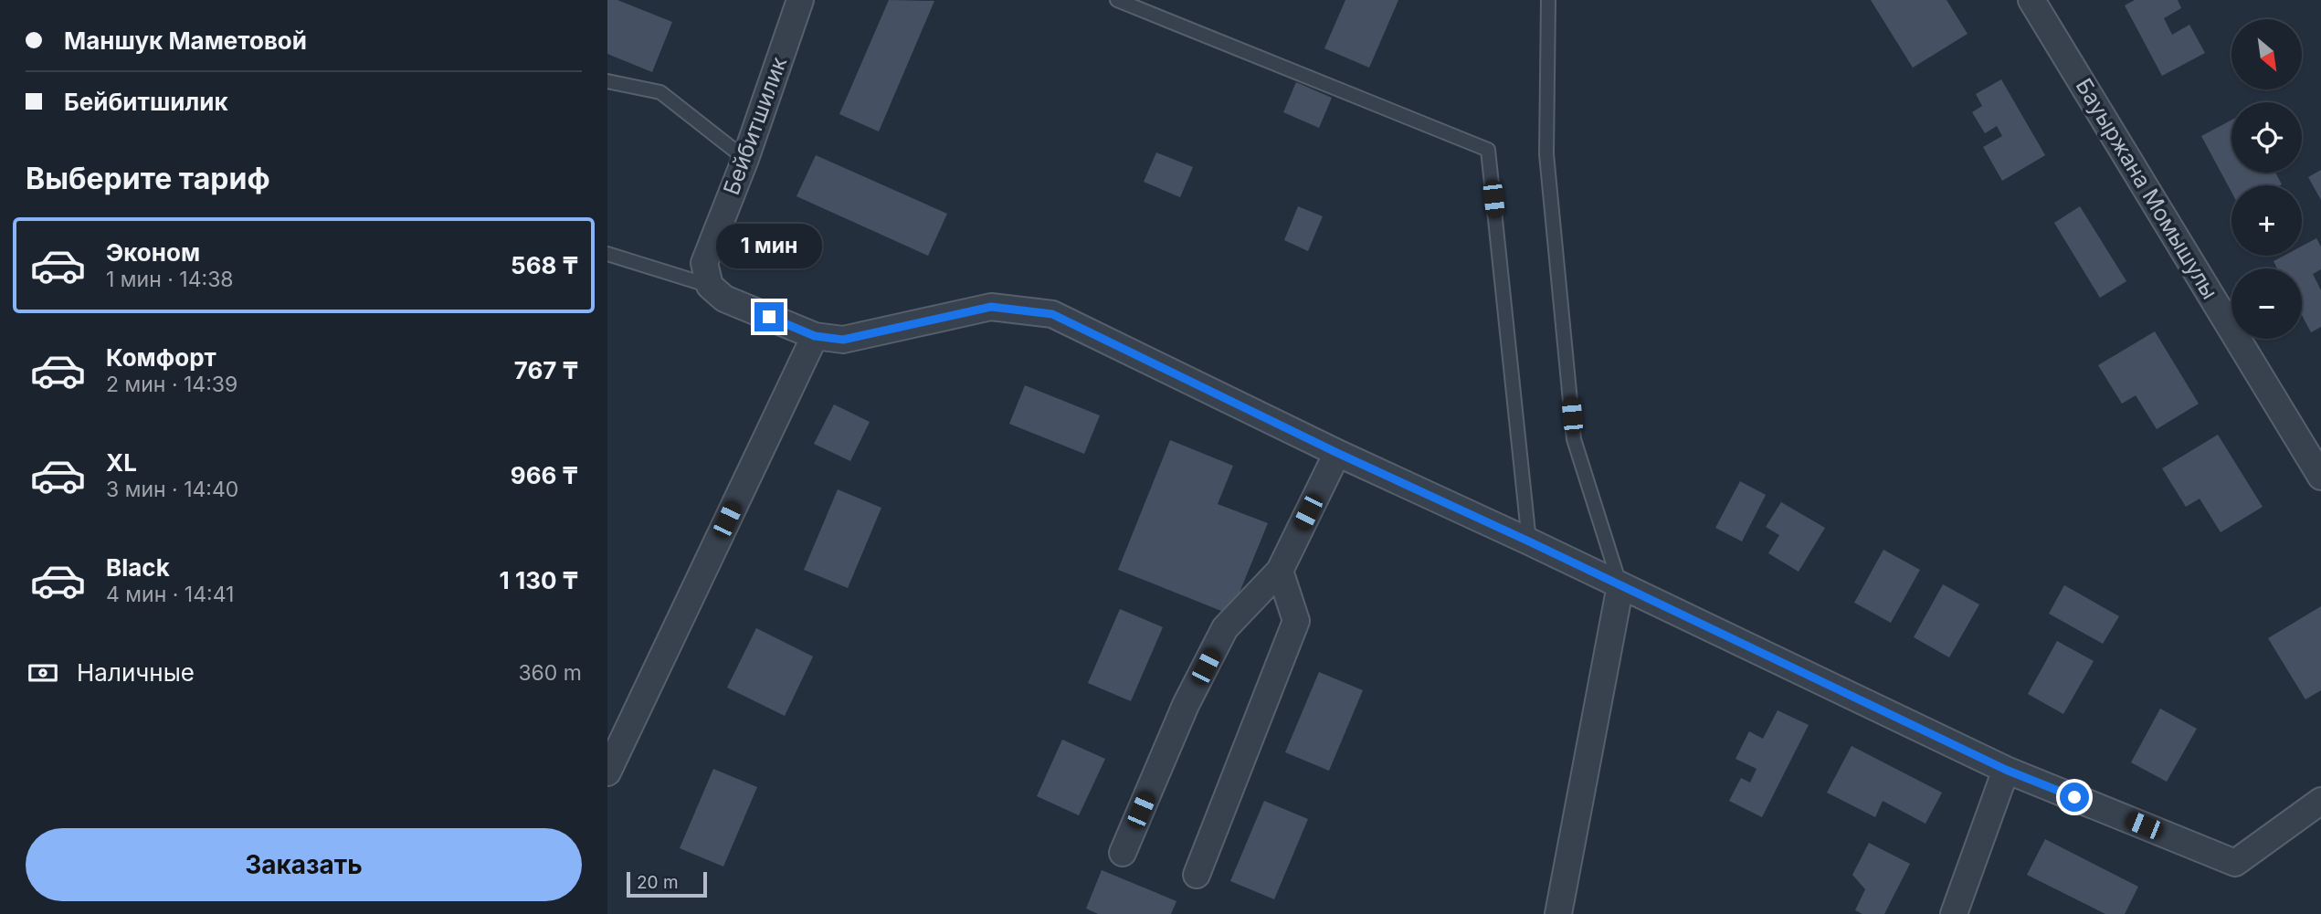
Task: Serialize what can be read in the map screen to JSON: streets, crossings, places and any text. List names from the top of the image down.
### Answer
{
  "streets": {
    "street": ["Бейбитшилик", "Бауыржана Момышулы"]
  },
  "scale_bar": "20 m",
  "north": "bottom right",
  "page": {
    "banner": ["Маншук Маметовой", "Бейбитшилик"],
    "map_buttons": ["+", "−"],
    "heading": "Выберите тариф",
    "list": [
      {
        "name": "Эконом",
        "note": "1 мин · 14:38",
        "value": "568 ₸"
      },
      {
        "name": "Комфорт",
        "note": "2 мин · 14:39",
        "value": "767 ₸"
      },
      {
        "name": "XL",
        "note": "3 мин · 14:40",
        "value": "966 ₸"
      },
      {
        "name": "Black",
        "note": "4 мин · 14:41",
        "value": "1 130 ₸"
      }
    ],
    "bubble": "1 мин",
    "pay": ["Наличные", "360 m"],
    "buttons": "Заказать",
    "scale": "20 m"
  }
}
